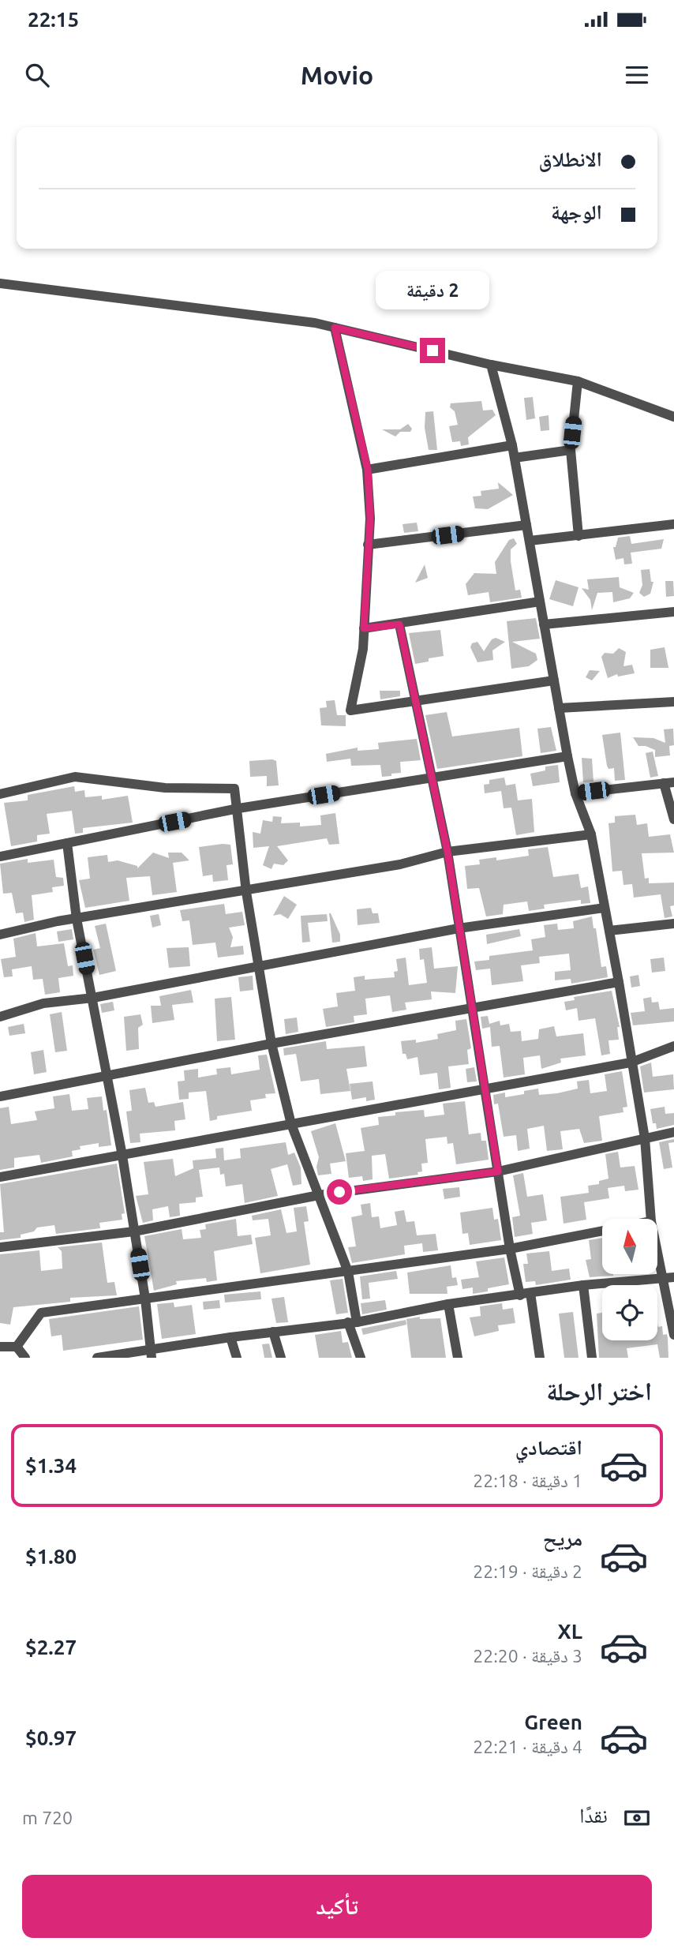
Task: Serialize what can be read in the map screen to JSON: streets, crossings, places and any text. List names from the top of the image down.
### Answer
{
  "north": "top",
  "page": {
    "status": "22:15",
    "header": "Movio",
    "banner": ["الانطلاق", "الوجهة"],
    "bubble": "2 دقيقة",
    "heading": "اختر الرحلة",
    "list": [
      {
        "name": "اقتصادي",
        "note": "1 دقيقة · 22:18",
        "value": "$1.34"
      },
      {
        "name": "مريح",
        "note": "2 دقيقة · 22:19",
        "value": "$1.80"
      },
      {
        "name": "XL",
        "note": "3 دقيقة · 22:20",
        "value": "$2.27"
      },
      {
        "name": "Green",
        "note": "4 دقيقة · 22:21",
        "value": "$0.97"
      }
    ],
    "pay": ["نقدًا", "720 m"],
    "buttons": "تأكيد"
  }
}
